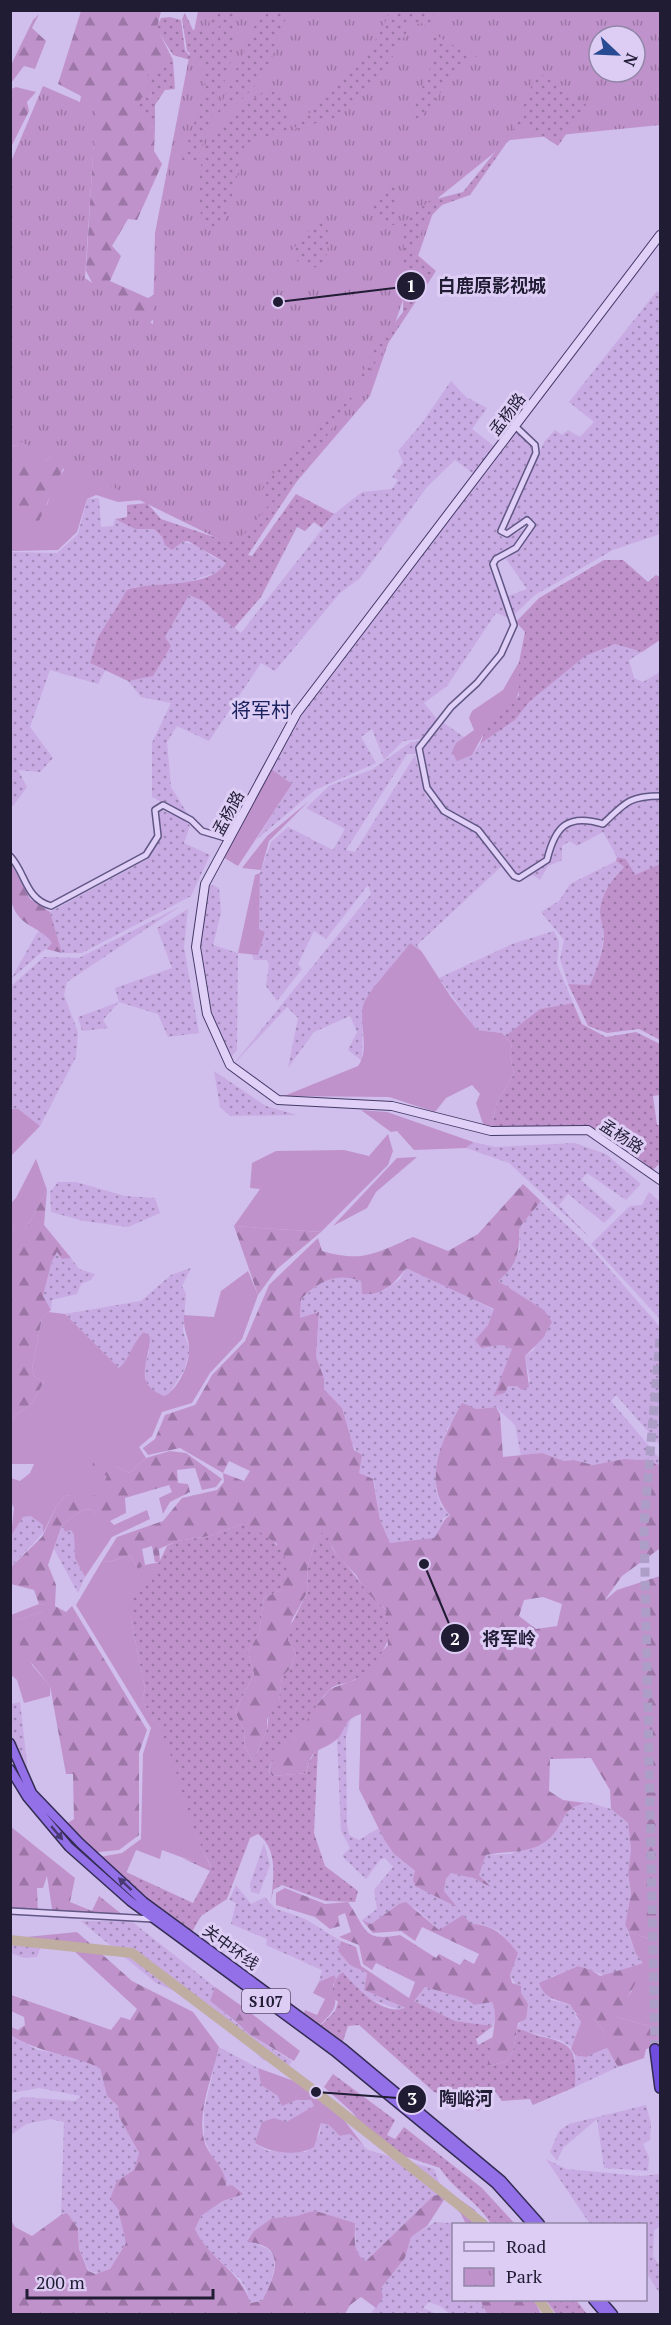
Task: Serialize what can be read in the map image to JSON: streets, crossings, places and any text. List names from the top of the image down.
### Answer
{
  "streets": {
    "highway": ["关中环线", "S107"],
    "main road": ["孟杨路"]
  },
  "districts": ["将军村"],
  "places": ["白鹿原影视城", "将军岭", "陶峪河"],
  "legend": ["Road", "Park"],
  "scale_bar": "200 m",
  "north": "bottom right"
}
